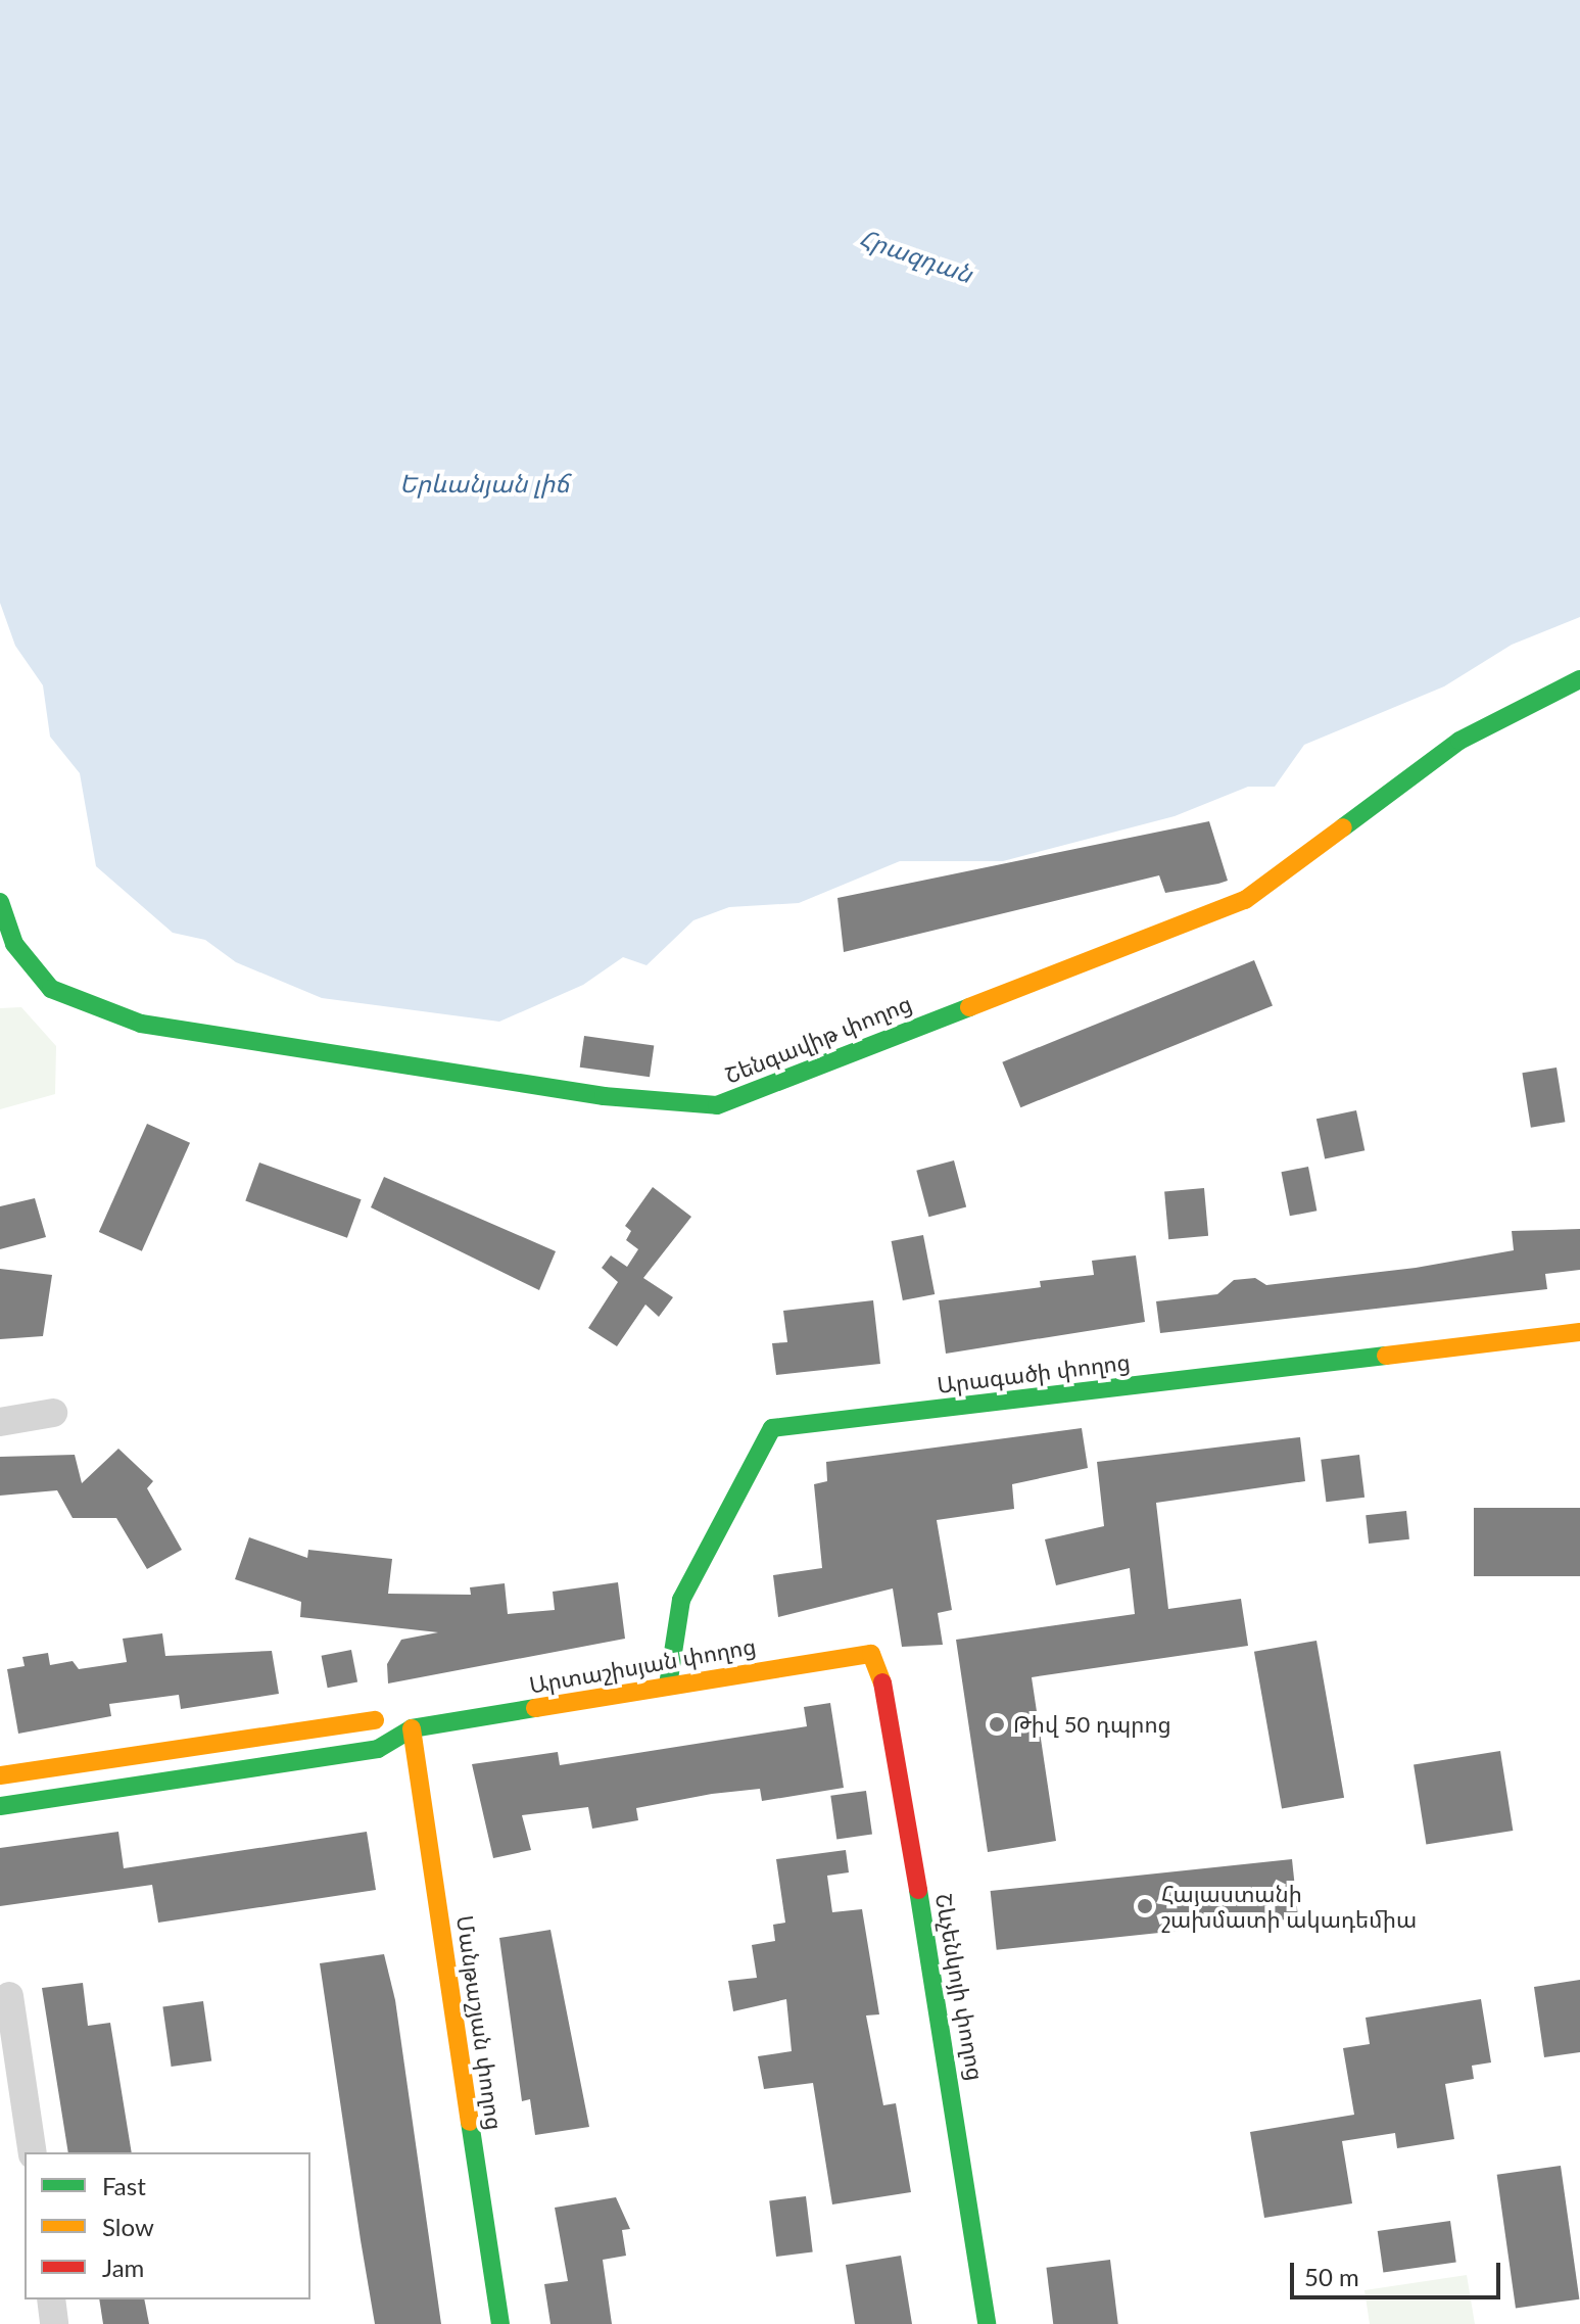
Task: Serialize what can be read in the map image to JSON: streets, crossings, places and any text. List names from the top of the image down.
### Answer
{
  "streets": {
    "street": [
      "Շենգավիթ փողոց",
      "Արագածի փողոց",
      "Արտաշիսյան փողոց",
      "Շևչենկոյի փողոց",
      "Մանթաշյան փողոց"
    ]
  },
  "crossings": [
    ["Արագածի փողոց", "Արտաշիսյան փողոց"],
    ["Արտաշիսյան փողոց", "Շևչենկոյի փողոց"],
    ["Արտաշիսյան փողոց", "Մանթաշյան փողոց"]
  ],
  "water": ["Հրազդան", "Երևանյան լիճ"],
  "places": ["Թիվ 50 դպրոց", "Հայաստանի շախմատի ակադեմիա"],
  "legend": ["Fast", "Slow", "Jam"],
  "scale_bar": "50 m"
}
